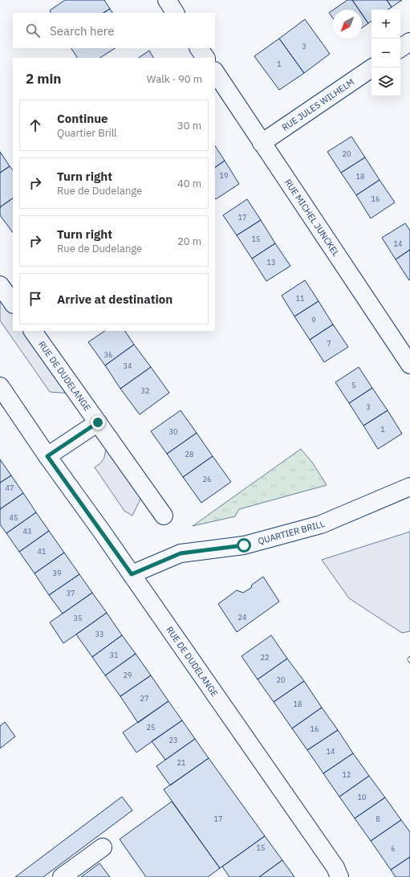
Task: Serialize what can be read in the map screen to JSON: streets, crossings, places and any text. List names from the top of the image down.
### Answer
{
  "streets": {
    "street": [
      "RUE JULES WILHELM",
      "RUE MICHEL JUNCKEL",
      "RUE DE DUDELANGE",
      "QUARTIER BRILL"
    ]
  },
  "crossings": [
    ["RUE JULES WILHELM", "RUE MICHEL JUNCKEL"],
    ["RUE DE DUDELANGE", "QUARTIER BRILL"]
  ],
  "house_numbers": [
    "3",
    "1",
    "20",
    "19",
    "18",
    "16",
    "17",
    "15",
    "14",
    "13",
    "11",
    "9",
    "7",
    "36",
    "34",
    "5",
    "32",
    "3",
    "1",
    "30",
    "28",
    "26",
    "47",
    "45",
    "43",
    "41",
    "39",
    "37",
    "24",
    "35",
    "33",
    "31",
    "22",
    "29",
    "20",
    "27",
    "18",
    "25",
    "16",
    "23",
    "14",
    "21",
    "12",
    "10",
    "17",
    "8",
    "15",
    "6"
  ],
  "north": "bottom left",
  "page": {
    "map_buttons": ["+", "−"],
    "search": "Search here",
    "heading": ["2 min", "Walk · 90 m"],
    "list": [
      ["Continue", "Quartier Brill", "30 m"],
      ["Turn right", "Rue de Dudelange", "40 m"],
      ["Turn right", "Rue de Dudelange", "20 m"],
      "Arrive at destination"
    ]
  }
}
